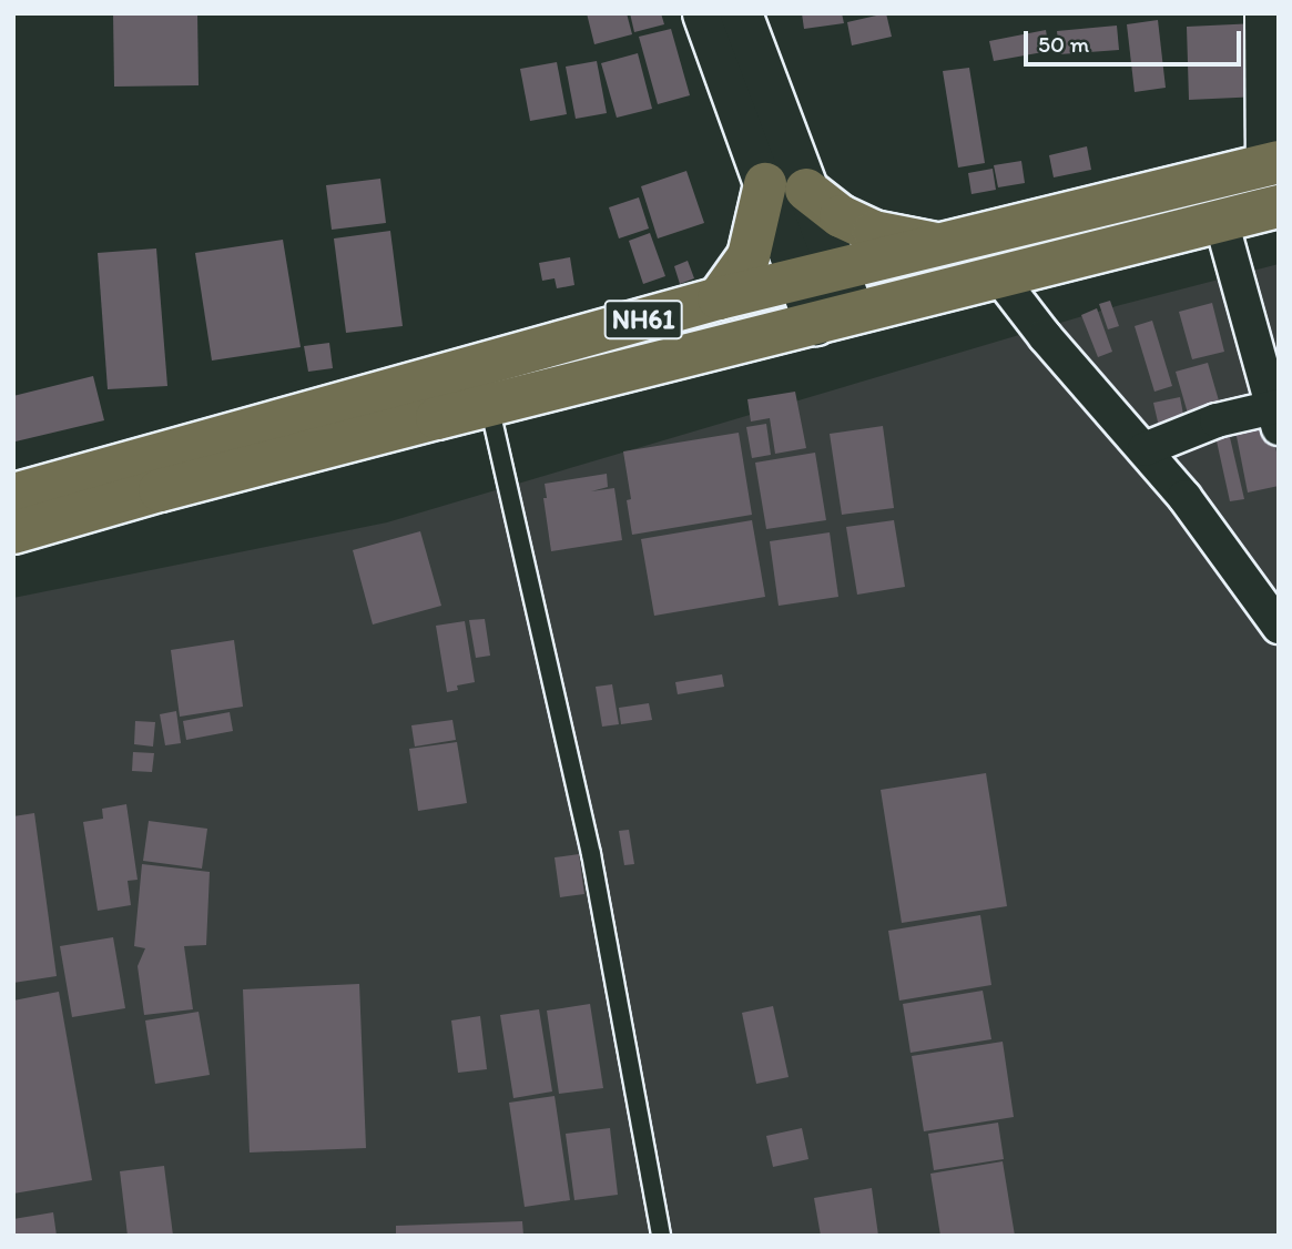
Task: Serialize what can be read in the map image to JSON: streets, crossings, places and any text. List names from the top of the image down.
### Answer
{
  "streets": {
    "highway": ["NH61"]
  },
  "scale_bar": "50 m"
}
